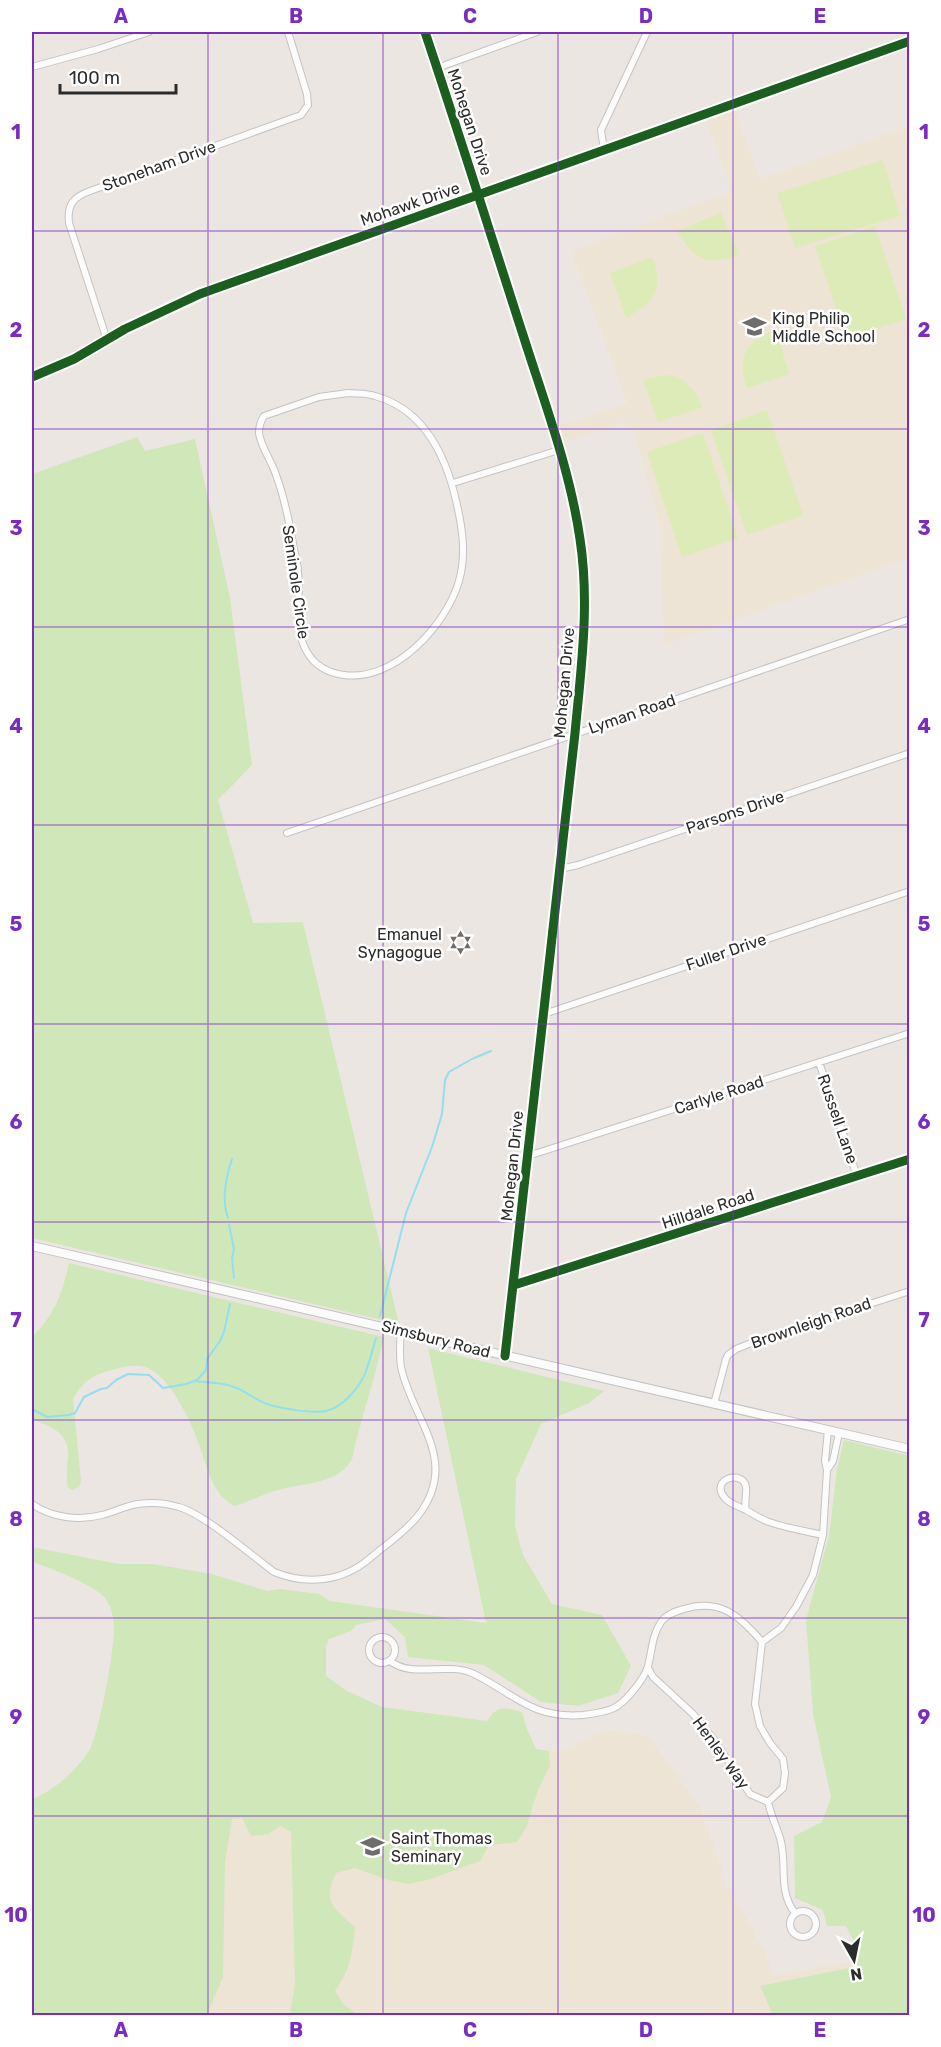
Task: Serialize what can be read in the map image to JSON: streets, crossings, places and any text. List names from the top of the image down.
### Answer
{
  "streets": {
    "street": [
      "Mohegan Drive",
      "Stoneham Drive",
      "Mohawk Drive",
      "Seminole Circle",
      "Lyman Road",
      "Parsons Drive",
      "Fuller Drive",
      "Carlyle Road",
      "Russell Lane",
      "Hilldale Road",
      "Brownleigh Road",
      "Simsbury Road",
      "Henley Way"
    ]
  },
  "crossings": [
    ["Mohegan Drive", "Mohawk Drive"],
    ["Mohegan Drive", "Lyman Road"],
    ["Mohegan Drive", "Parsons Drive"],
    ["Mohegan Drive", "Fuller Drive"],
    ["Mohegan Drive", "Carlyle Road"],
    ["Mohegan Drive", "Hilldale Road"],
    ["Mohegan Drive", "Simsbury Road"],
    ["Stoneham Drive", "Mohawk Drive"],
    ["Carlyle Road", "Russell Lane"],
    ["Russell Lane", "Hilldale Road"],
    ["Brownleigh Road", "Simsbury Road"]
  ],
  "places": {
    "school or university": ["King Philip Middle School", "Saint Thomas Seminary"],
    "synagogue": ["Emanuel Synagogue"]
  },
  "scale_bar": "100 m",
  "north": "bottom",
  "grid": {
    "columns": [
      "A",
      "B",
      "C",
      "D",
      "E"
    ],
    "rows": [
      "1",
      "2",
      "3",
      "4",
      "5",
      "6",
      "7",
      "8",
      "9",
      "10"
    ]
  }
}
